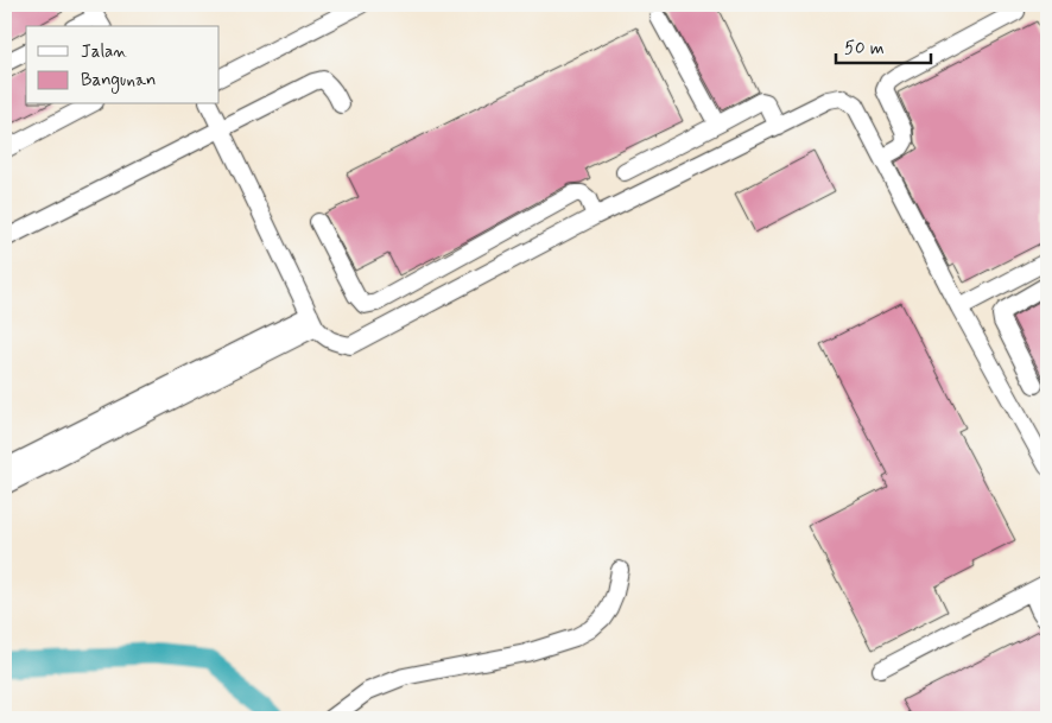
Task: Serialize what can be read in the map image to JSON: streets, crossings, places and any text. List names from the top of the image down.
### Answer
{
  "legend": ["Jalan", "Bangunan"],
  "scale_bar": "50 m"
}
